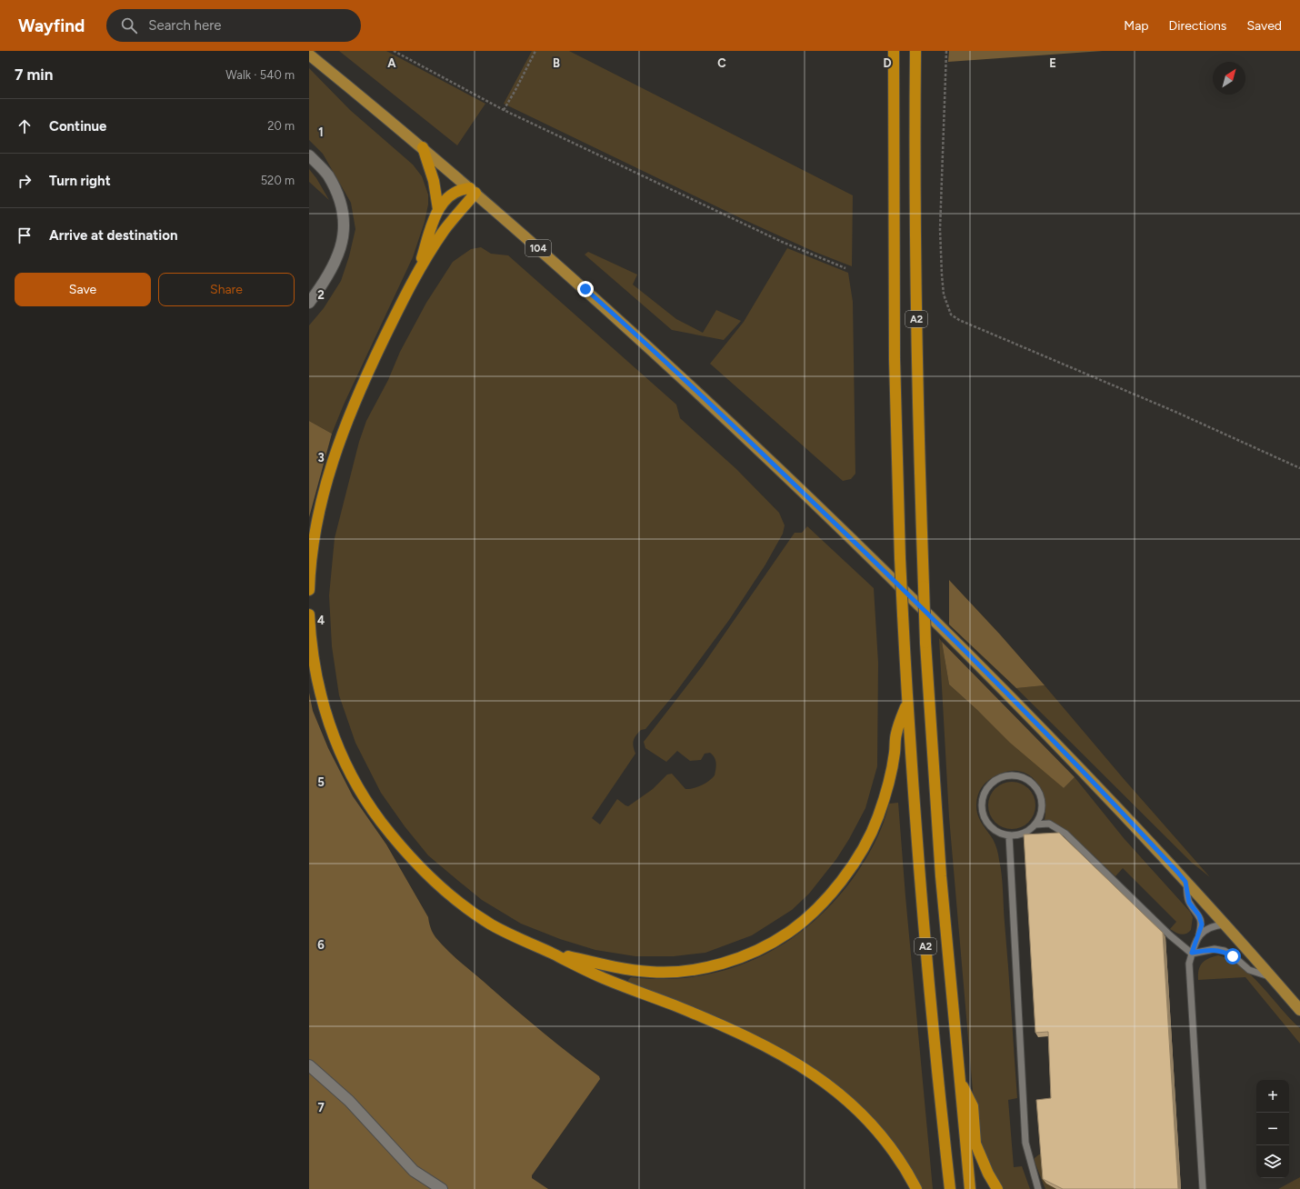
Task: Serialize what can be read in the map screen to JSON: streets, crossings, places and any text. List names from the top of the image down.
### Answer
{
  "streets": {
    "highway": ["A2"],
    "main road": ["104"]
  },
  "north": "top right",
  "page": {
    "header": "Wayfind",
    "search": "Search here",
    "nav": ["Map", "Directions", "Saved"],
    "heading": ["7 min", "Walk · 540 m"],
    "list": [
      ["Continue", "20 m"],
      ["Turn right", "520 m"],
      "Arrive at destination"
    ],
    "buttons": ["Save", "Share"],
    "map_buttons": ["+", "−"]
  },
  "grid": {
    "columns": [
      "A",
      "B",
      "C",
      "D",
      "E"
    ],
    "rows": [
      "1",
      "2",
      "3",
      "4",
      "5",
      "6",
      "7"
    ]
  }
}
